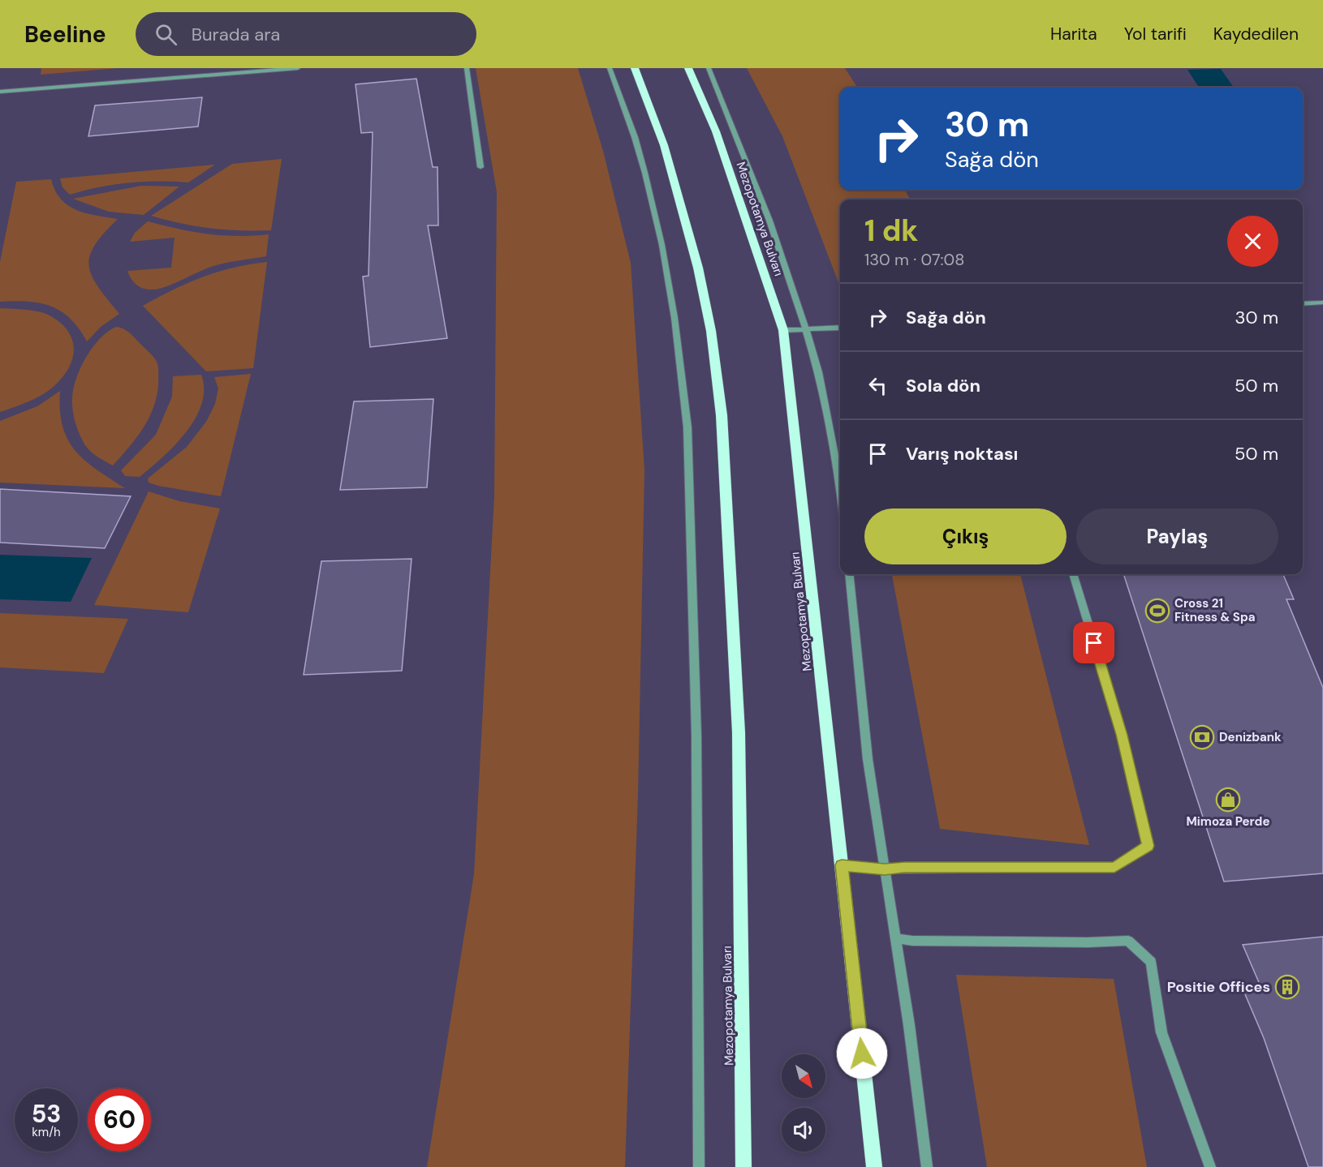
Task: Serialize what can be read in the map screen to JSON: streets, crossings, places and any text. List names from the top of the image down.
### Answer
{
  "streets": {
    "main road": ["Mezopotamya Bulvarı"]
  },
  "places": {
    "sports": ["Cross 21 Fitness & Spa"],
    "bank": ["Denizbank"],
    "shop": ["Mimoza Perde"],
    "building": ["Positie Offices"]
  },
  "north": "bottom right",
  "page": {
    "header": "Beeline",
    "search": "Burada ara",
    "nav": ["Harita", "Yol tarifi", "Kaydedilen"],
    "turn": ["30 m", "Sağa dön"],
    "heading": ["1 dk", "130 m · 07:08"],
    "list": [
      {
        "name": "Sağa dön",
        "value": "30 m"
      },
      {
        "name": "Sola dön",
        "value": "50 m"
      },
      {
        "name": "Varış noktası",
        "value": "50 m"
      }
    ],
    "buttons": ["Çıkış", "Paylaş"],
    "speed": "53 km/h",
    "limit": "60"
  }
}
